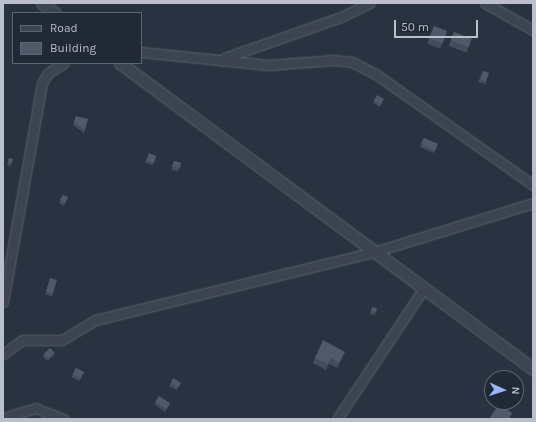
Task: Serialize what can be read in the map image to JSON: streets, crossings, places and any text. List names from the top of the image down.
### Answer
{
  "legend": ["Road", "Building"],
  "scale_bar": "50 m",
  "north": "right"
}
